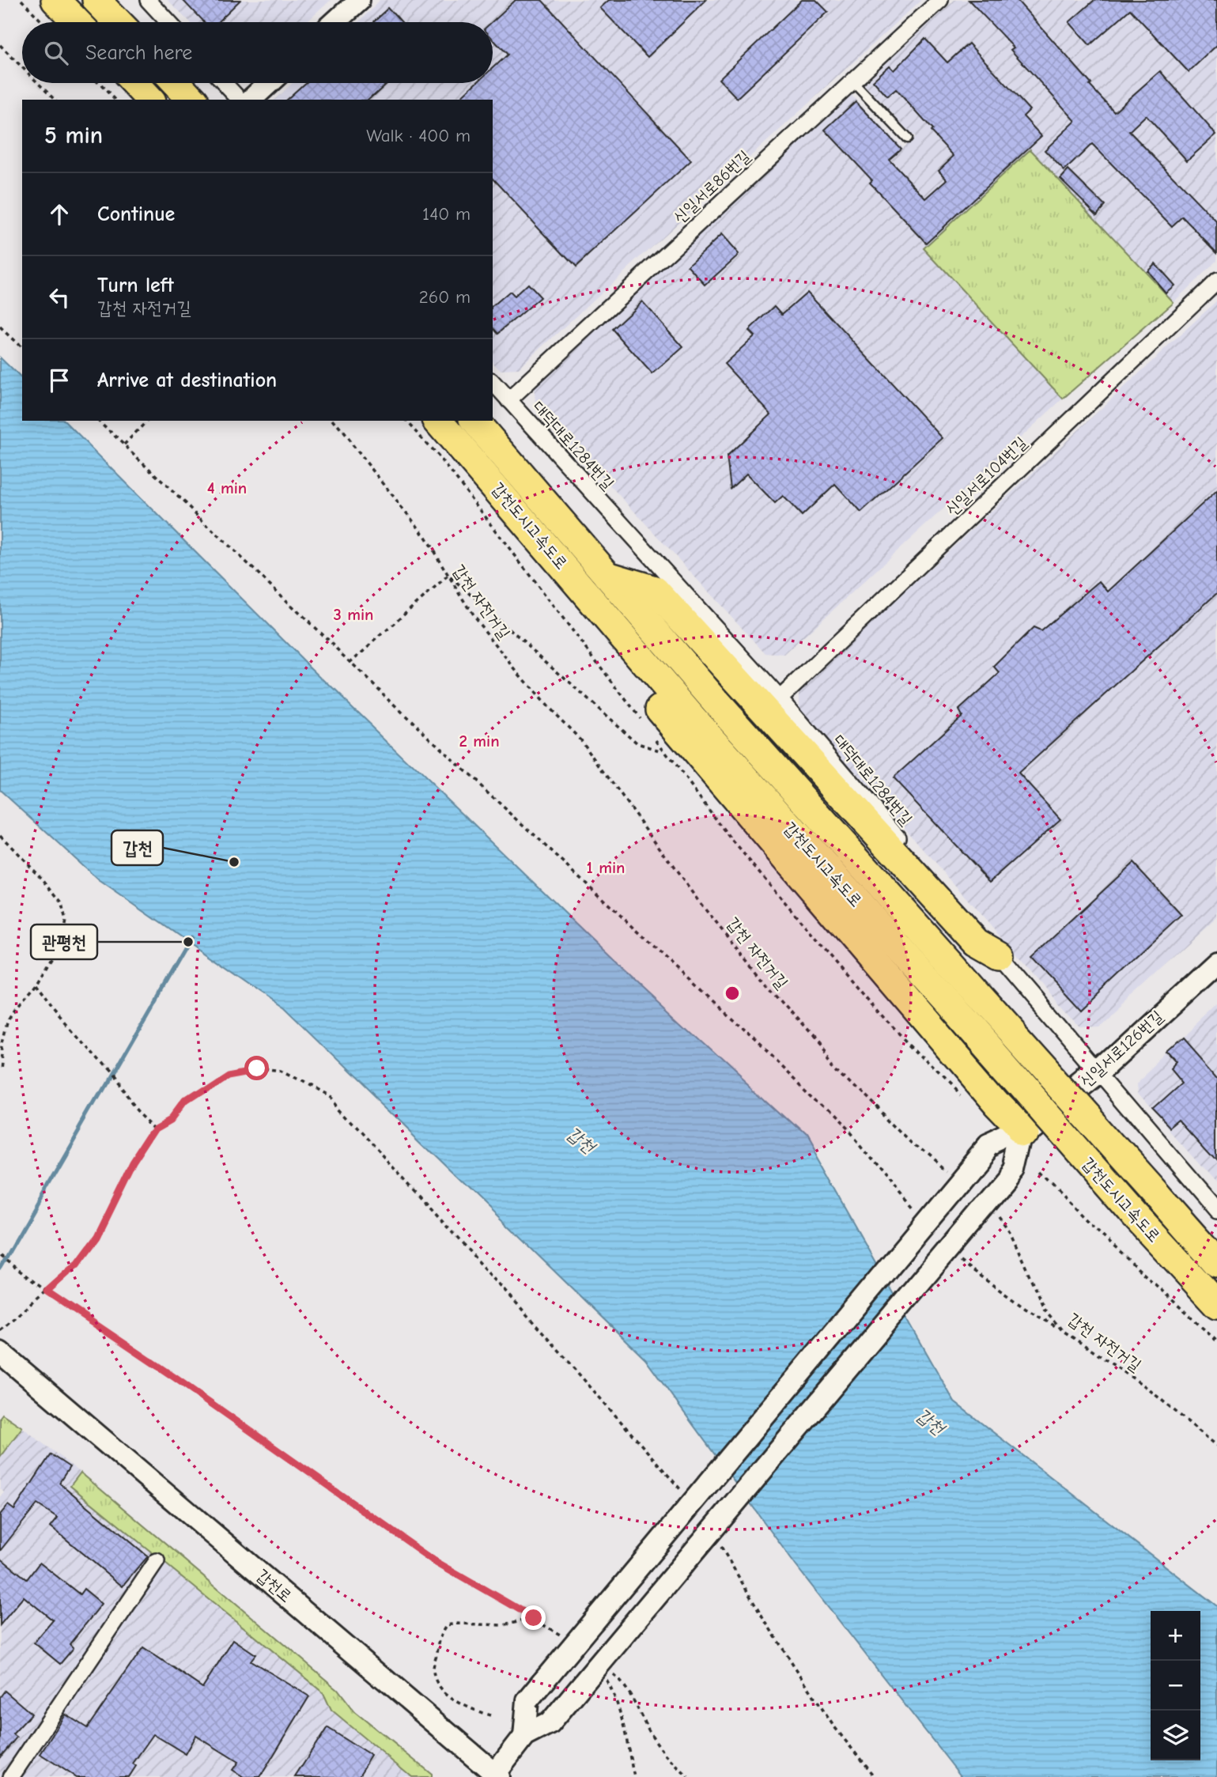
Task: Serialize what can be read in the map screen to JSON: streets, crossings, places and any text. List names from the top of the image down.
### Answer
{
  "streets": {
    "highway": ["갑천도시고속도로"],
    "street": [
      "신일서로86번길",
      "대덕대로1284번길",
      "신일서로104번길",
      "신일서로126번길",
      "갑천로"
    ],
    "path": ["갑천 자전거길"]
  },
  "crossings": [
    ["신일서로86번길", "대덕대로1284번길"],
    ["대덕대로1284번길", "신일서로104번길"],
    ["대덕대로1284번길", "신일서로126번길"]
  ],
  "water": ["갑천"],
  "places": ["갑천", "관평천"],
  "page": {
    "search": "Search here",
    "heading": ["5 min", "Walk · 400 m"],
    "list": [
      ["Continue", "140 m"],
      ["Turn left", "갑천 자전거길", "260 m"],
      "Arrive at destination"
    ],
    "map_buttons": ["+", "−"]
  },
  "rings": [
    "4 min",
    "3 min",
    "2 min",
    "1 min"
  ]
}
